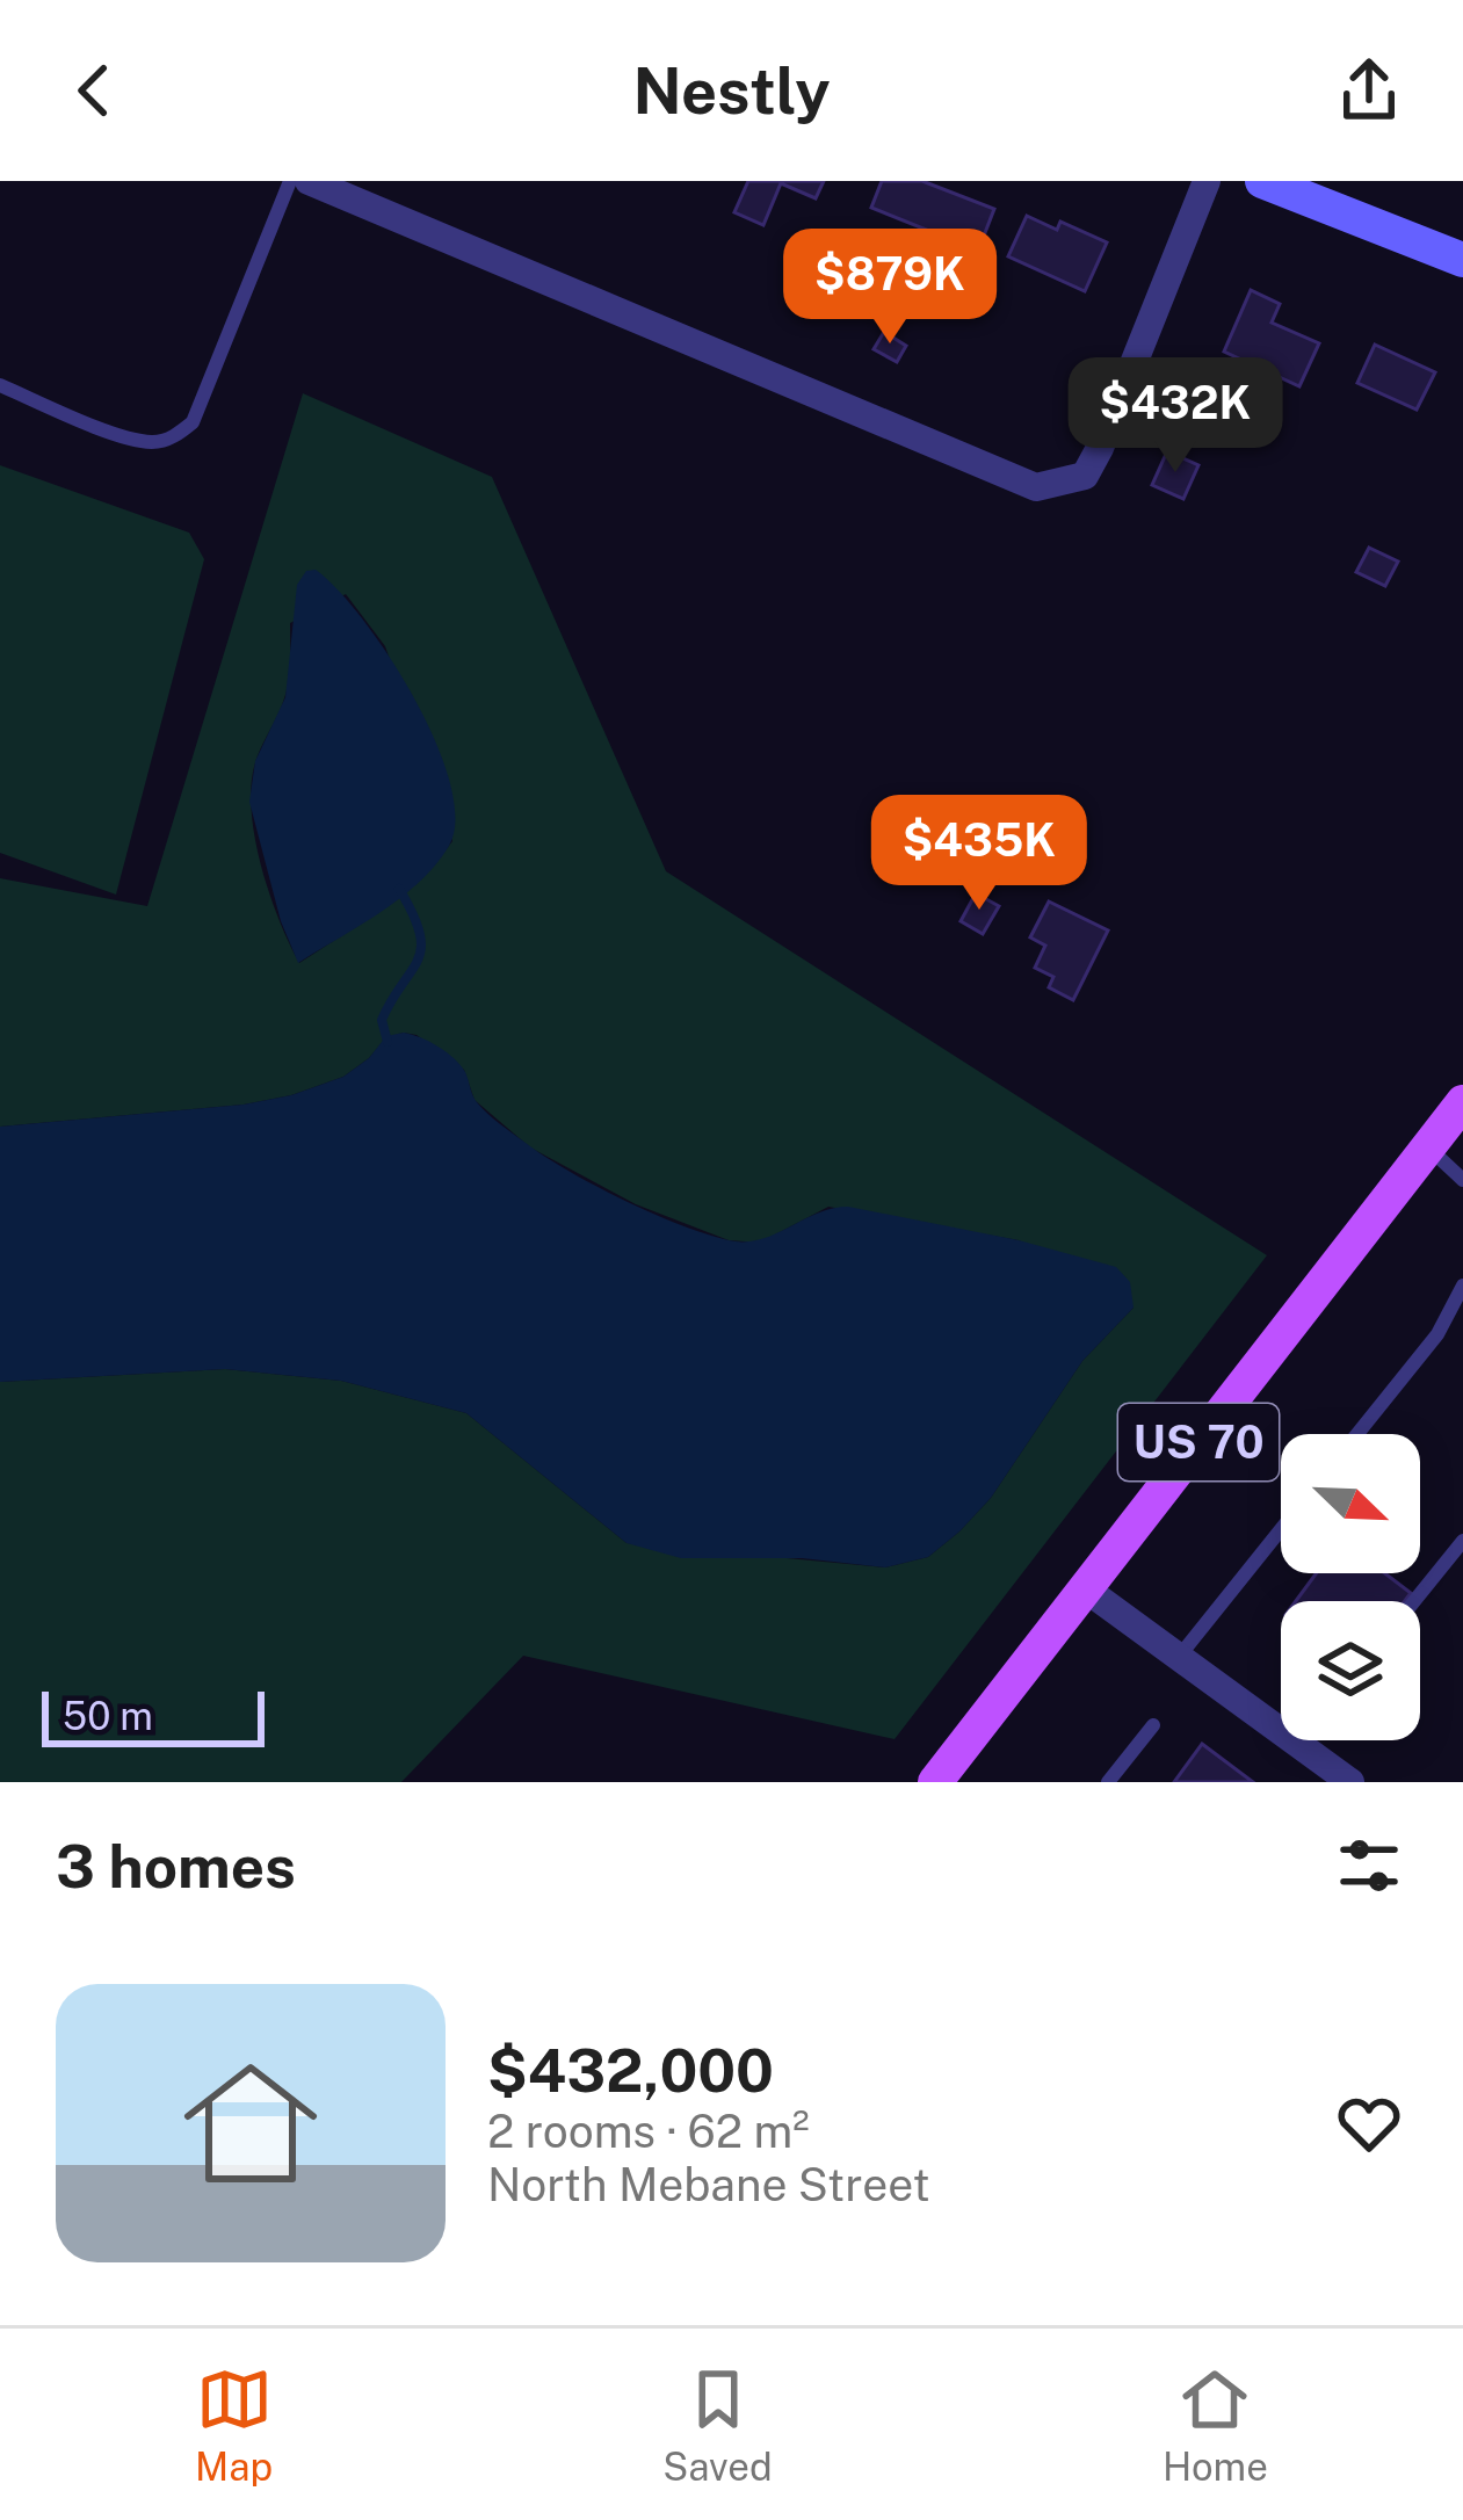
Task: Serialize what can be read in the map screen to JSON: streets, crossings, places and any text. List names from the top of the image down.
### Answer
{
  "streets": {
    "main road": ["US 70"]
  },
  "scale_bar": "50 m",
  "north": "bottom right",
  "page": {
    "header": "Nestly",
    "price": ["$879K", "$432K", "$435K"],
    "scale": "50 m",
    "heading": "3 homes",
    "list": [
      {
        "name": "$432,000",
        "note": "2 rooms · 62 m² · North Mebane Street"
      }
    ],
    "tabs": ["Map", "Saved", "Home"]
  }
}
